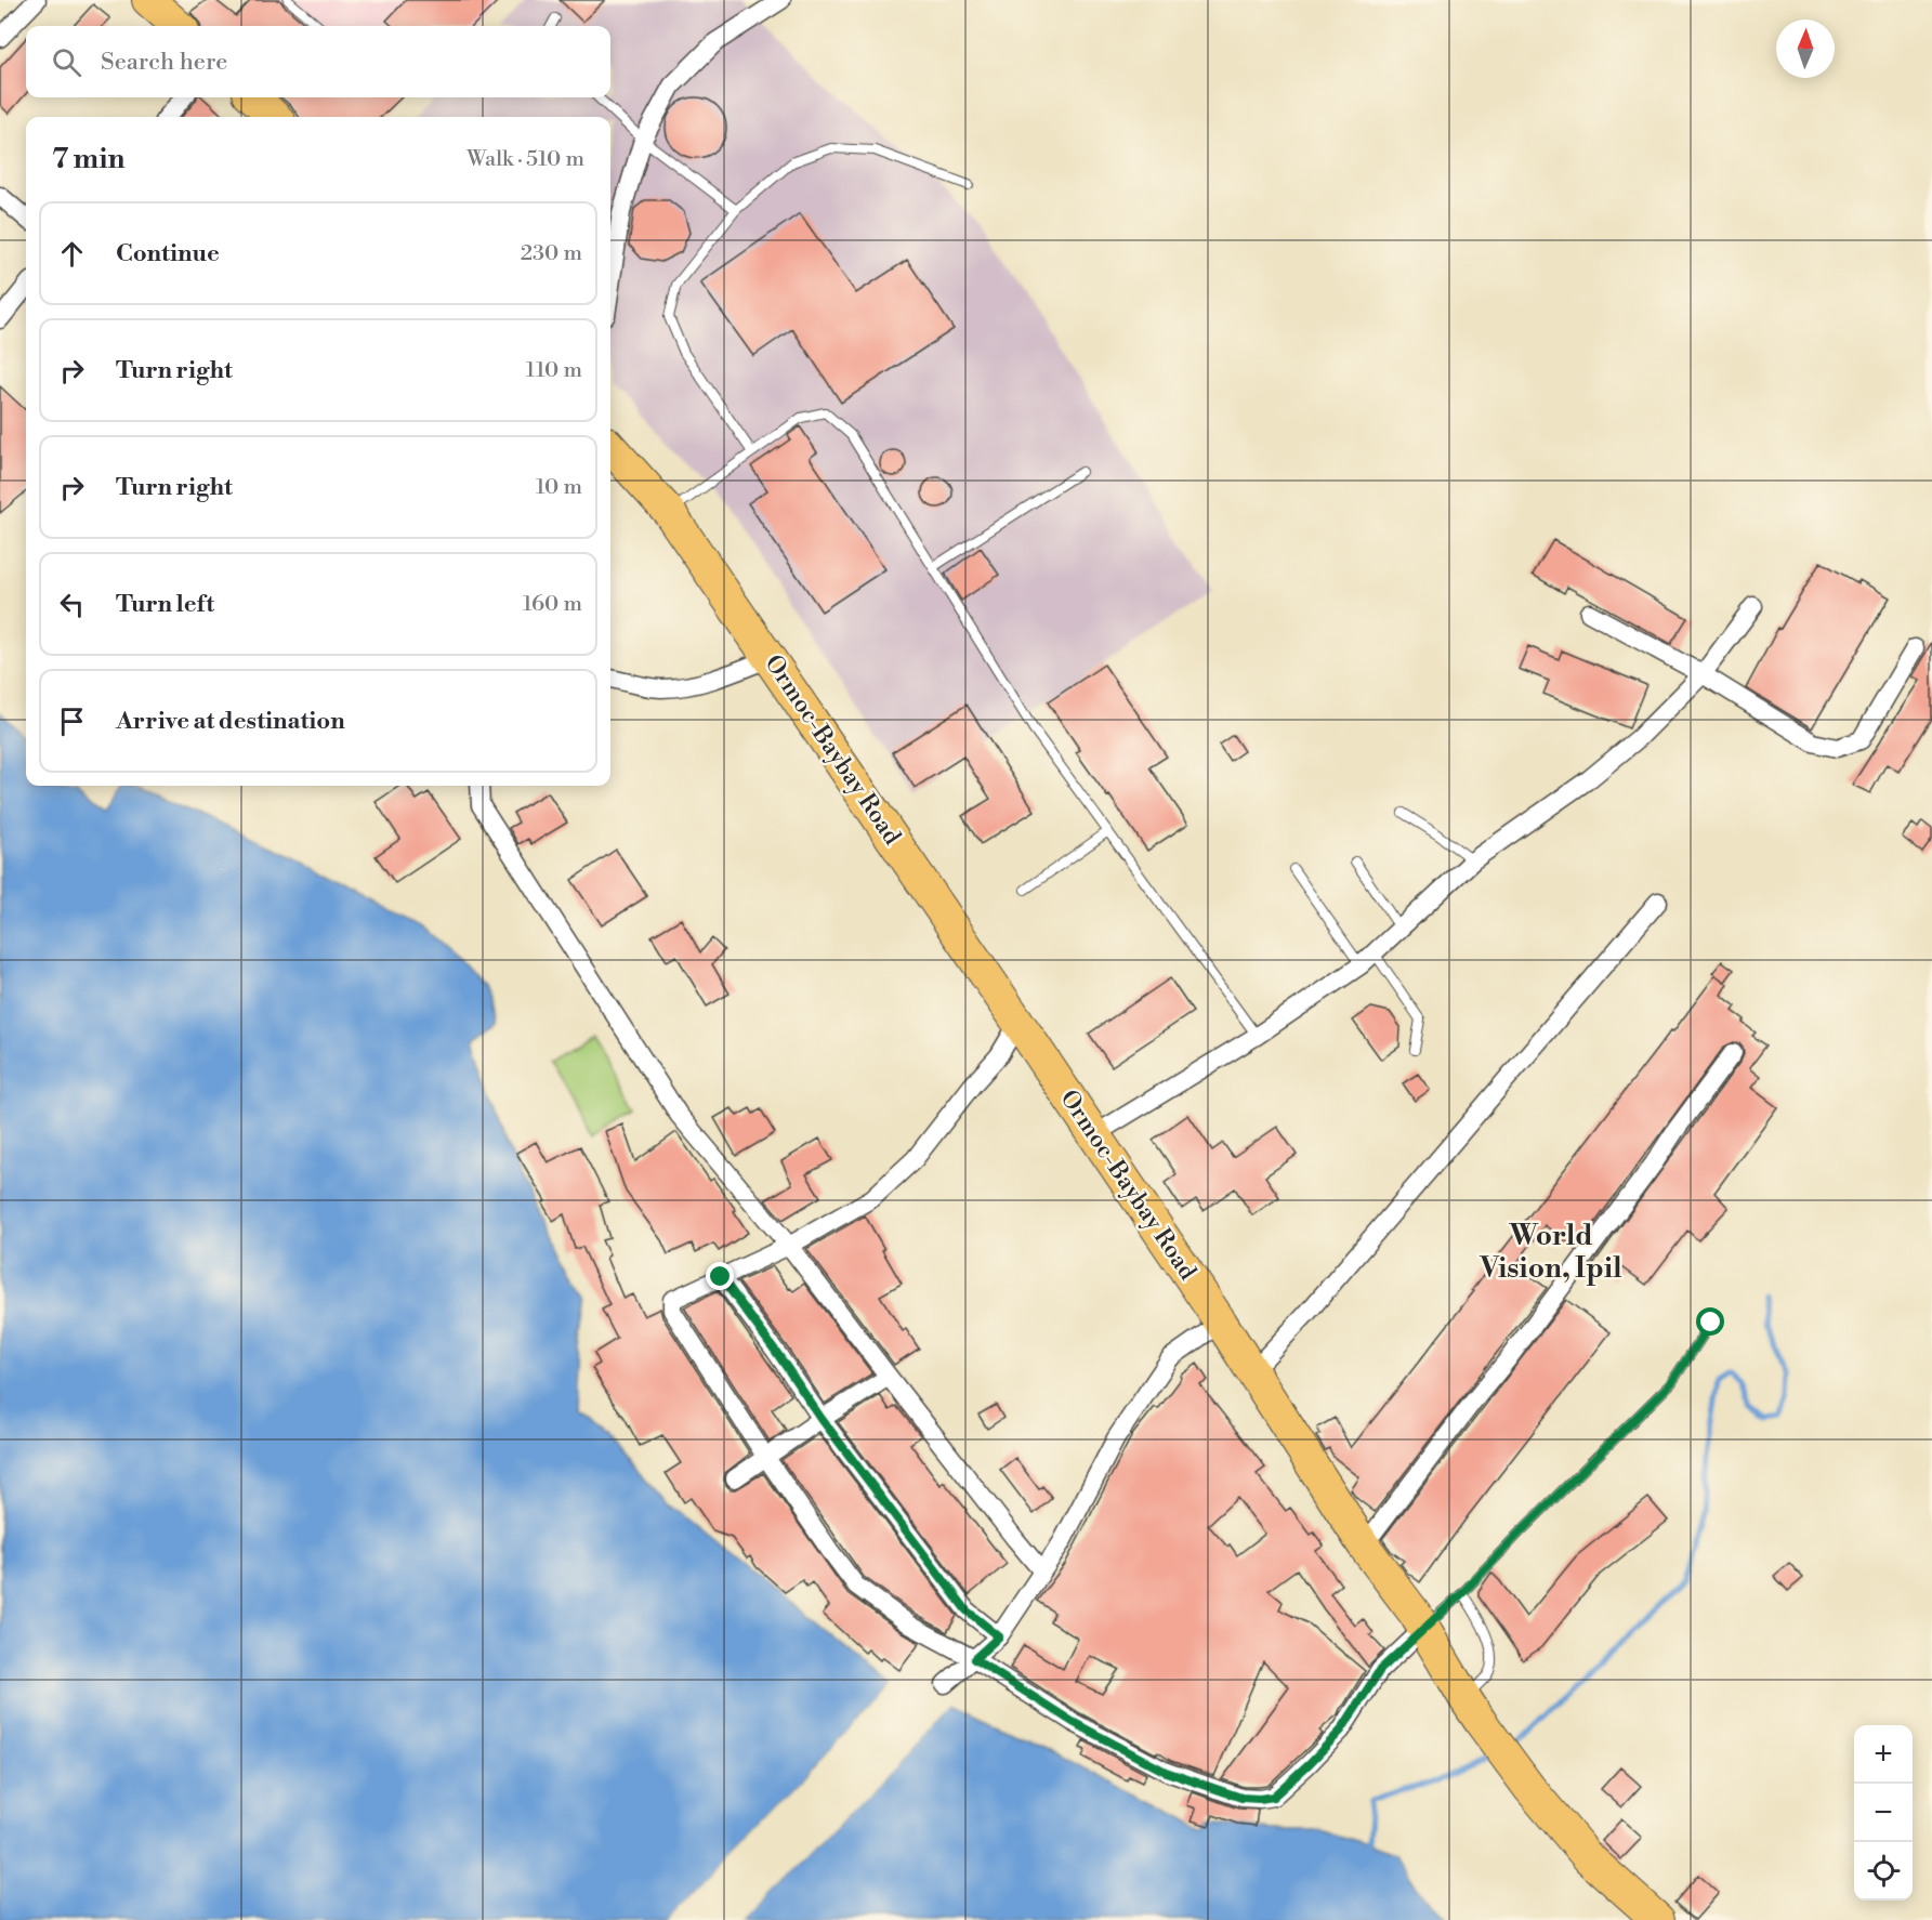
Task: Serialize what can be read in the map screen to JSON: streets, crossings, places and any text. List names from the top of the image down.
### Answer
{
  "streets": {
    "highway": ["Ormoc-Baybay Road"]
  },
  "districts": ["World Vision, Ipil"],
  "north": "top",
  "page": {
    "search": "Search here",
    "heading": ["7 min", "Walk · 510 m"],
    "list": [
      ["Continue", "230 m"],
      ["Turn right", "110 m"],
      ["Turn right", "10 m"],
      ["Turn left", "160 m"],
      "Arrive at destination"
    ],
    "map_buttons": ["+", "−"]
  }
}
